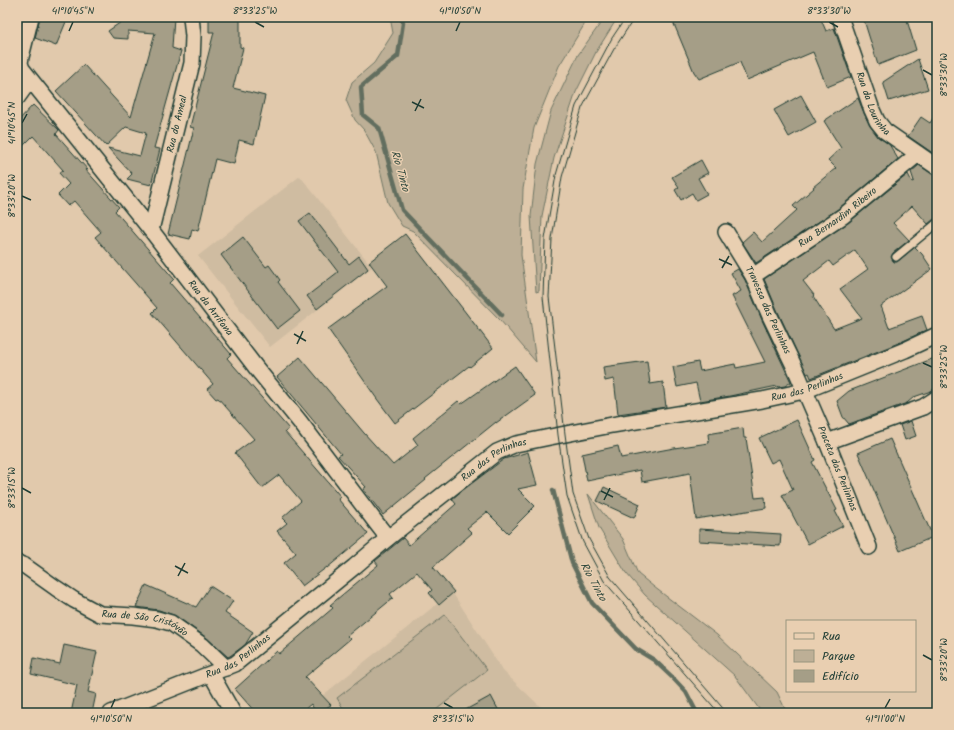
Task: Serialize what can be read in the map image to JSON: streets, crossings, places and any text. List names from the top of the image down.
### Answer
{
  "streets": {
    "street": [
      "Rua da Lourinha",
      "Rua do Ameal",
      "Rua Bernardim Ribeiro",
      "Rua da Arrifana",
      "Travessa das Perlinhas",
      "Rua das Perlinhas",
      "Praceta das Perlinhas",
      "Rua de São Cristóvão"
    ]
  },
  "crossings": [
    ["Rua da Lourinha", "Rua Bernardim Ribeiro"],
    ["Rua do Ameal", "Rua da Arrifana"],
    ["Rua Bernardim Ribeiro", "Travessa das Perlinhas"],
    ["Rua da Arrifana", "Rua das Perlinhas"],
    ["Travessa das Perlinhas", "Rua das Perlinhas"],
    ["Travessa das Perlinhas", "Praceta das Perlinhas"],
    ["Rua das Perlinhas", "Praceta das Perlinhas"],
    ["Rua das Perlinhas", "Rua de São Cristóvão"]
  ],
  "water": ["Rio Tinto"],
  "legend": ["Rua", "Parque", "Edifício"],
  "coordinates": [
    "41°10'45\"N",
    "8°33'25\"W",
    "41°10'50\"N",
    "8°33'30\"W",
    "8°33'20\"W",
    "8°33'15\"W",
    "41°11'00\"N"
  ]
}
